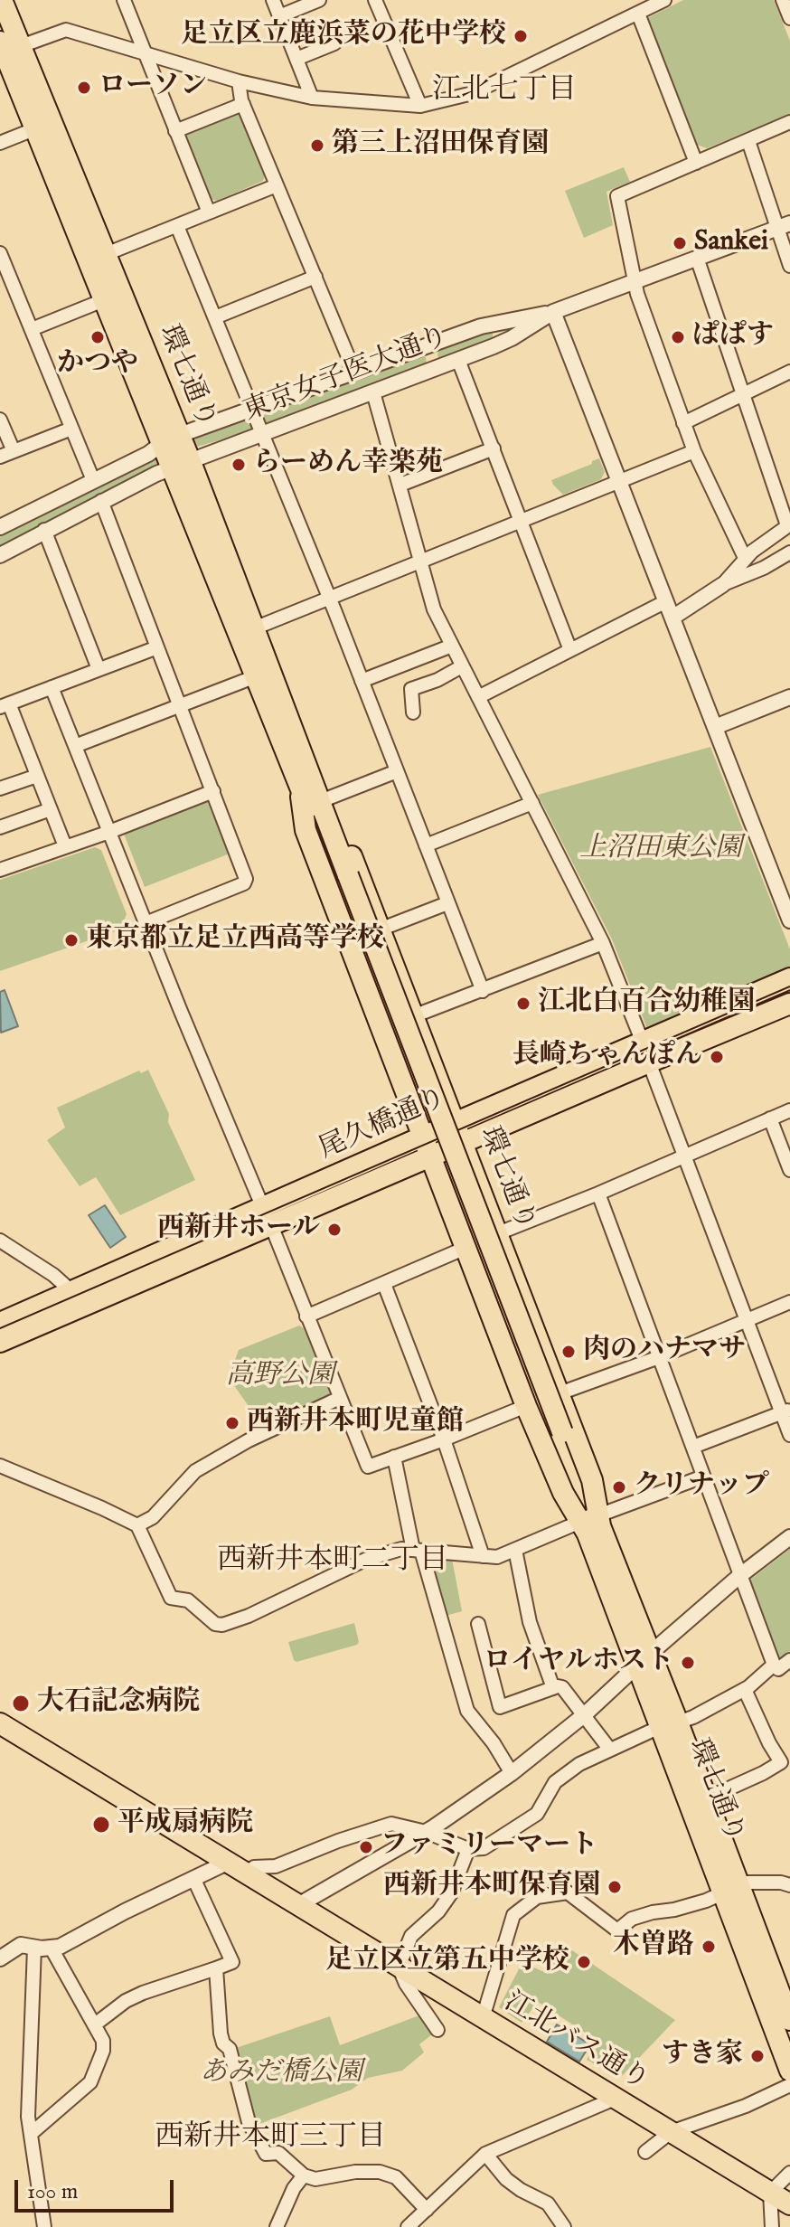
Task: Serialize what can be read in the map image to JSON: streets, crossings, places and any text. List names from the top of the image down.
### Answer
{
  "streets": {
    "main road": ["環七通り", "尾久橋通り", "江北バス通り"],
    "street": ["東京女子医大通り"]
  },
  "crossings": [
    ["東京女子医大通り", "環七通り"],
    ["環七通り", "尾久橋通り"]
  ],
  "districts": ["江北七丁目", "西新井本町二丁目", "西新井本町三丁目"],
  "parks": ["上沼田東公園", "高野公園", "あみだ橋公園"],
  "places": [
    "足立区立鹿浜菜の花中学校",
    "ローソン",
    "第三上沼田保育園",
    "Sankei",
    "かつや",
    "ぱぱす",
    "らーめん幸楽苑",
    "東京都立足立西高等学校",
    "江北白百合幼稚園",
    "長崎ちゃんぽん",
    "西新井ホール",
    "肉のハナマサ",
    "西新井本町児童館",
    "クリナップ",
    "ロイヤルホスト",
    "大石記念病院",
    "平成扇病院",
    "ファミリーマート",
    "西新井本町保育園",
    "木曽路",
    "足立区立第五中学校",
    "すき家"
  ],
  "scale_bar": "100 m"
}
